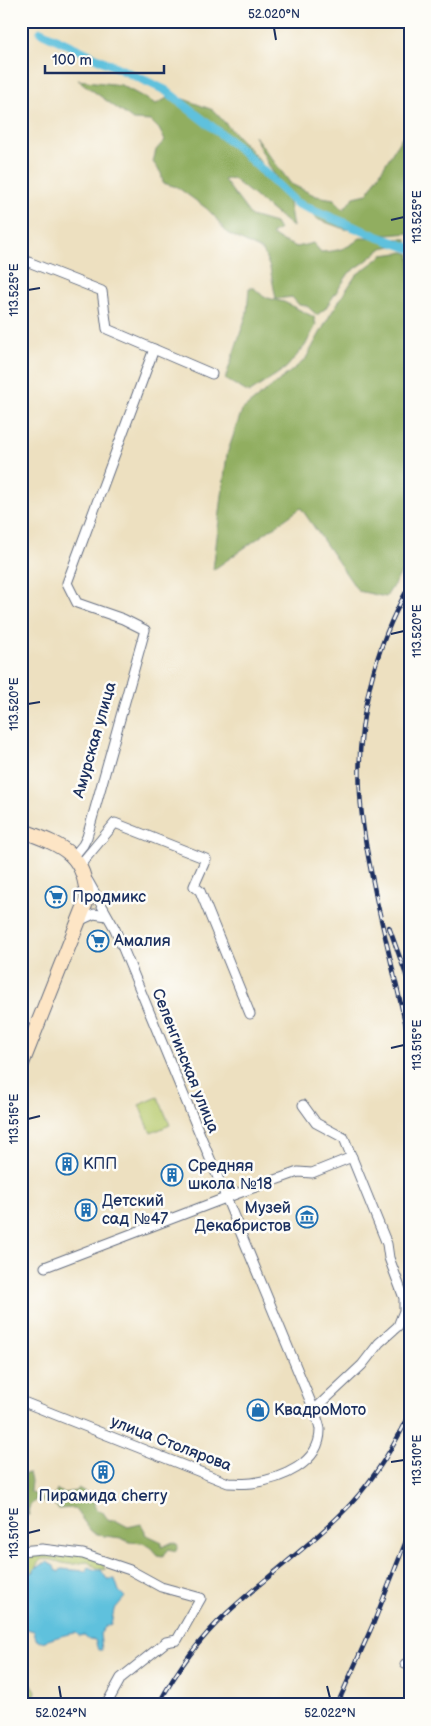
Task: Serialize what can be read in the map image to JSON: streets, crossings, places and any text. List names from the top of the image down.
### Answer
{
  "streets": {
    "street": ["Амурская улица", "Селенгинская улица", "улица Столярова"]
  },
  "crossings": [
    ["Амурская улица", "Селенгинская улица"],
    ["Селенгинская улица", "улица Столярова"]
  ],
  "places": {
    "supermarket": ["Продмикс", "Амалия"],
    "building": [
      "КПП",
      "Средняя школа №18",
      "Детский сад №47",
      "Пирамида cherry"
    ],
    "museum": ["Музей Декабристов"],
    "shop": ["КвадроМото"]
  },
  "scale_bar": "100 m",
  "coordinates": [
    "52.020°N",
    "113.525°E",
    "113.520°E",
    "113.515°E",
    "113.510°E",
    "52.024°N",
    "52.022°N"
  ]
}
